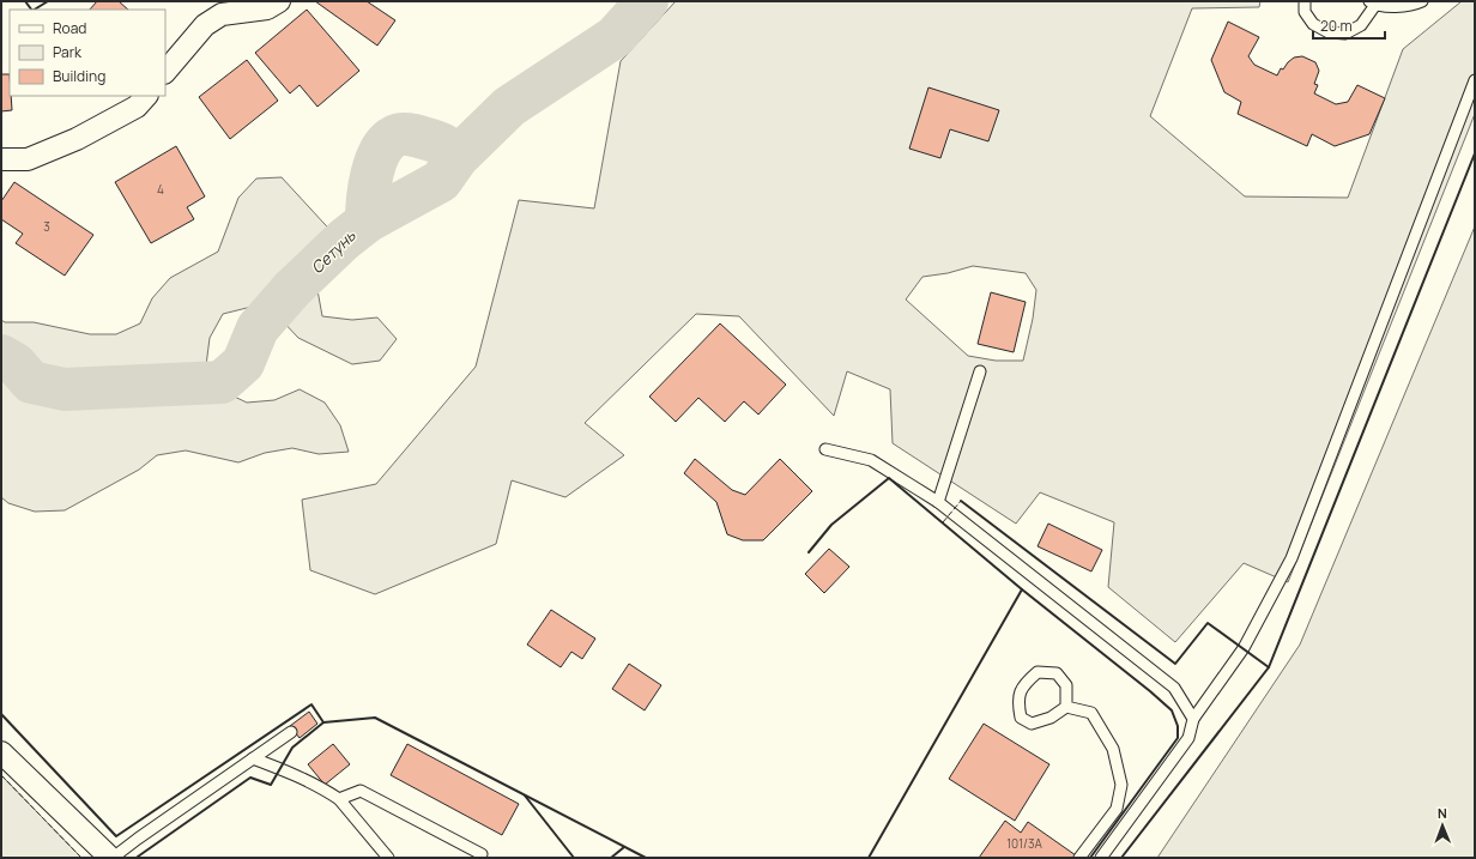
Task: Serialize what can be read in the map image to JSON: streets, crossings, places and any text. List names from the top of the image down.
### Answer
{
  "water": ["Сетунь"],
  "house_numbers": ["4", "3", "101/3А"],
  "legend": ["Road", "Park", "Building"],
  "scale_bar": "20 m",
  "north": "top"
}
